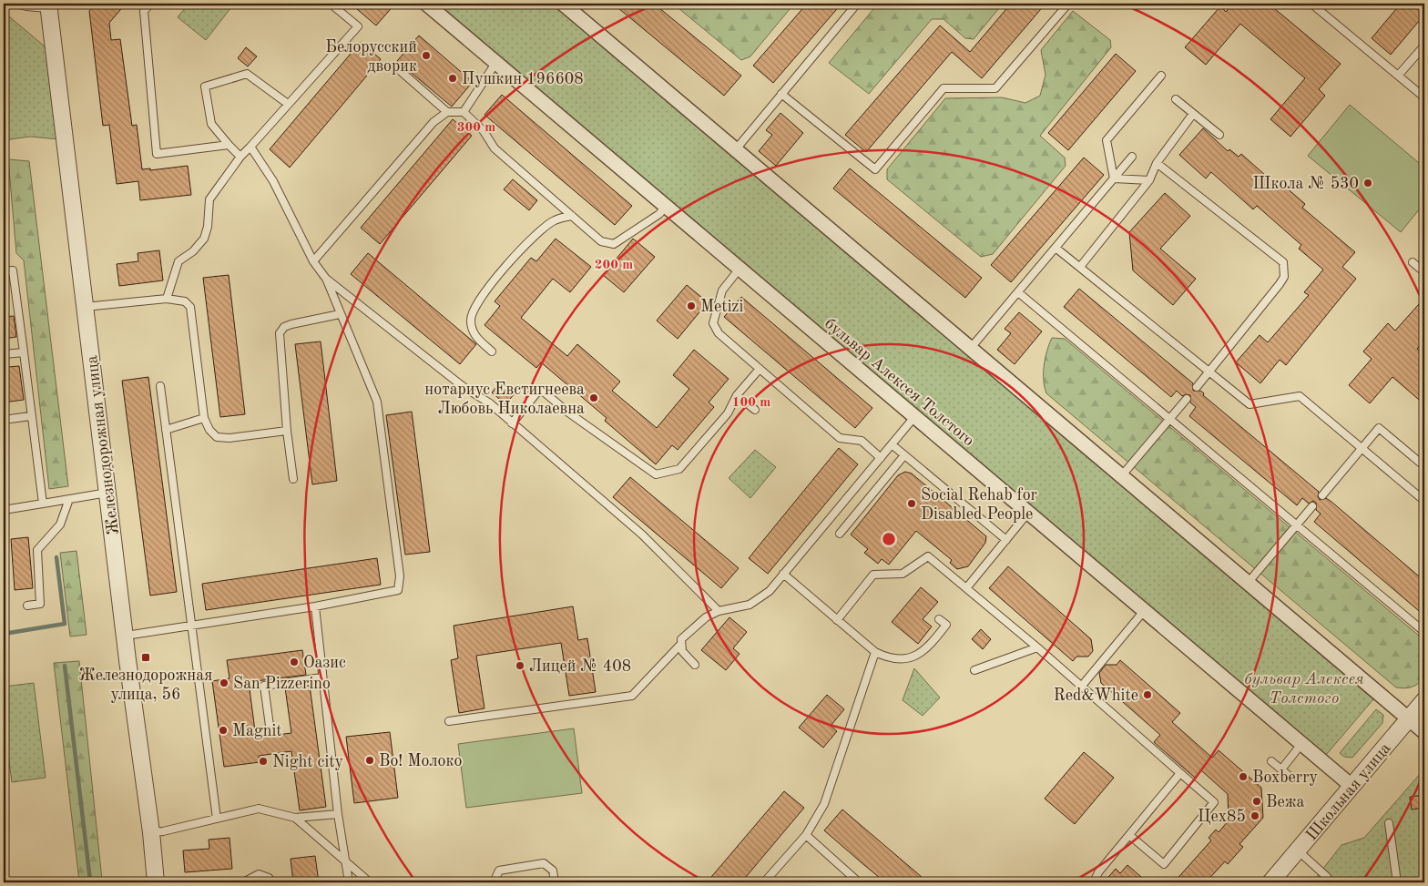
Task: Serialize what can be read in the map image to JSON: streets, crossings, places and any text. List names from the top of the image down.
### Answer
{
  "streets": {
    "street": ["бульвар Алексея Толстого", "Железнодорожная улица", "Школьная улица"]
  },
  "crossings": [
    ["бульвар Алексея Толстого", "Школьная улица"]
  ],
  "parks": ["бульвар Алексея Толстого"],
  "places": {
    "other": [
      "Белорусский дворик",
      "Пушкин 196608",
      "Школа № 530",
      "Metizi",
      "нотариус Евстигнеева Любовь Николаевна",
      "Social Rehab for Disabled People",
      "Оазис",
      "Лицей № 408",
      "San Pizzerino",
      "Red&White",
      "Magnit",
      "Во! Молоко",
      "Night city",
      "Boxberry",
      "Вежа",
      "Цех85"
    ],
    "transit": ["Железнодорожная улица, 56"]
  },
  "rings": ["300 m", "200 m", "100 m"]
}
